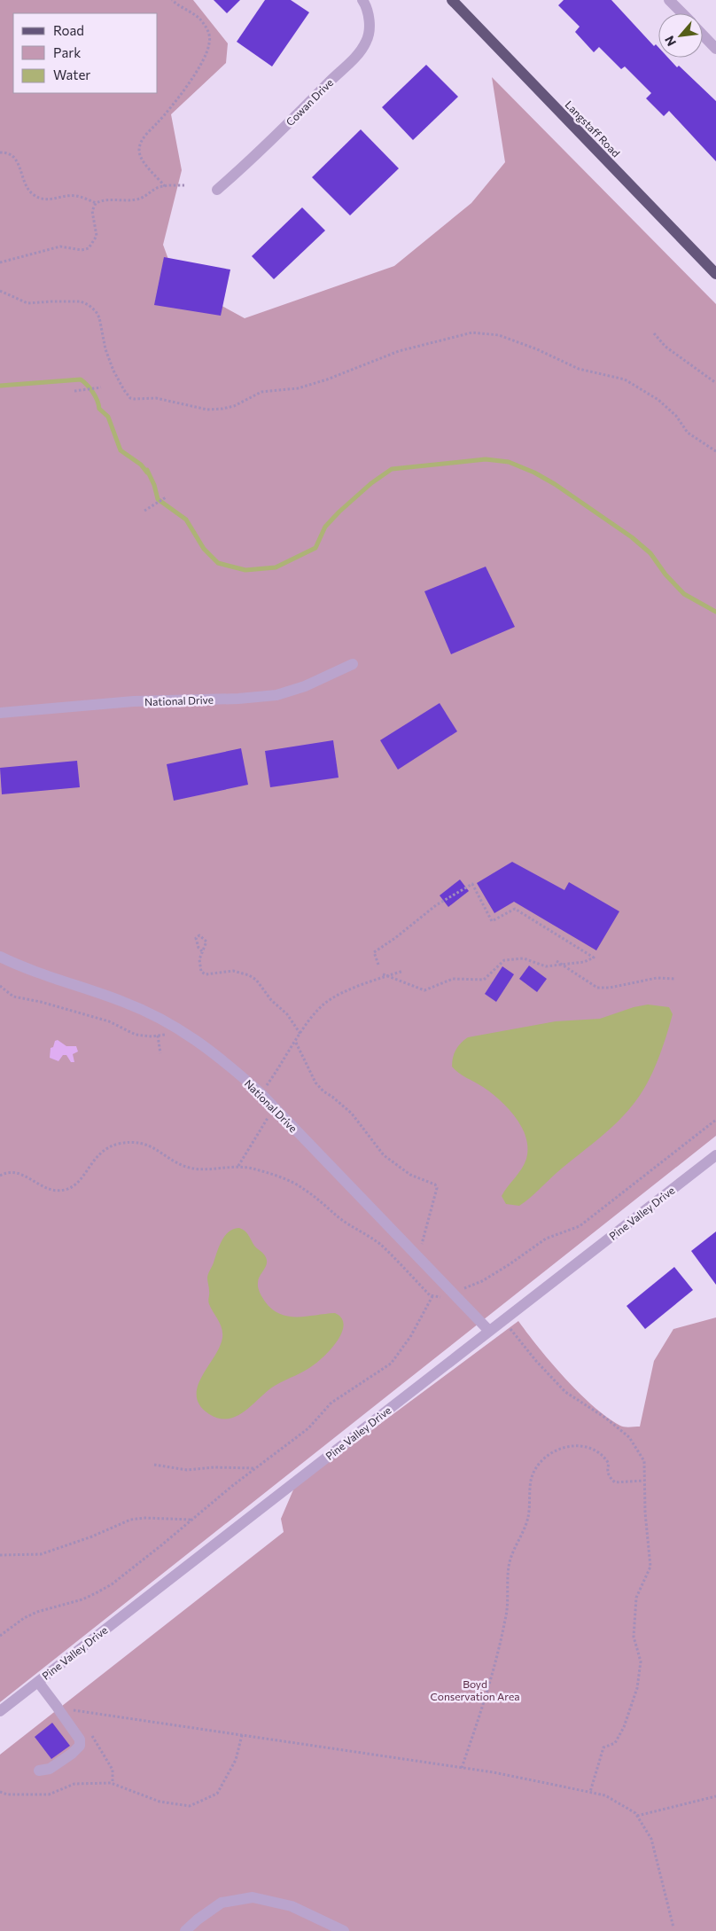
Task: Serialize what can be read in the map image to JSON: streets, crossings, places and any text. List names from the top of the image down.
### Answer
{
  "streets": {
    "main road": ["Langstaff Road"],
    "street": ["Cowan Drive", "National Drive", "Pine Valley Drive"]
  },
  "crossings": [
    ["National Drive", "Pine Valley Drive"]
  ],
  "parks": ["Boyd Conservation Area"],
  "legend": ["Road", "Park", "Water"],
  "north": "bottom left"
}
